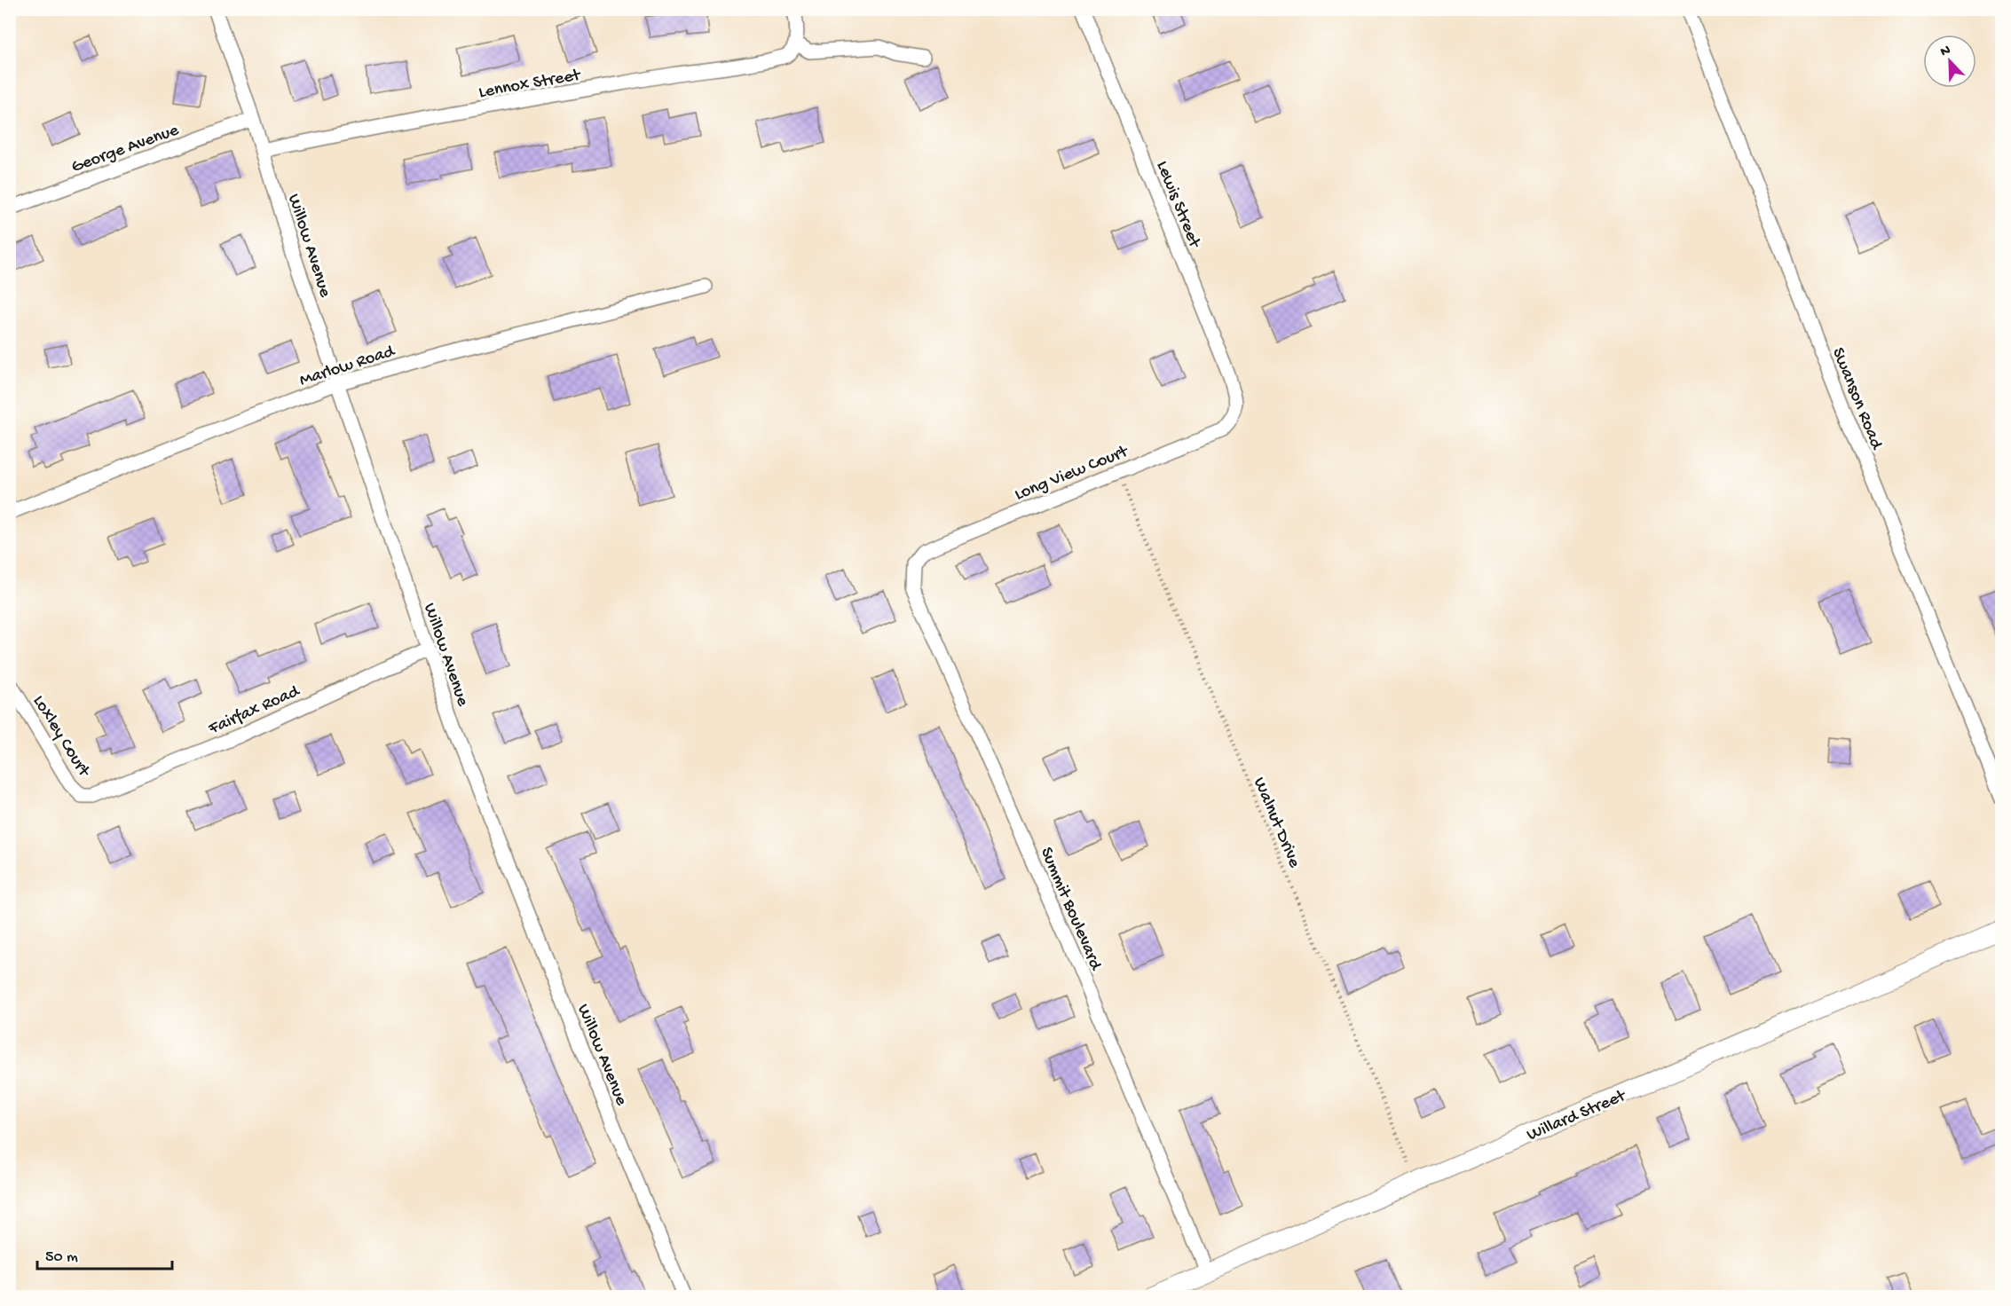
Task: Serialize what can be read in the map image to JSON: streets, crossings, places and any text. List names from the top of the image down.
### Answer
{
  "streets": {
    "street": [
      "Lennox Street",
      "George Avenue",
      "Lewis Street",
      "Willow Avenue",
      "Marlow Road",
      "Swanson Road",
      "Long View Court",
      "Fairfax Road",
      "Loxley Court",
      "Summit Boulevard",
      "Willard Street"
    ],
    "path": ["Walnut Drive"]
  },
  "crossings": [
    ["Lennox Street", "Willow Avenue"],
    ["George Avenue", "Willow Avenue"],
    ["Lewis Street", "Long View Court"],
    ["Willow Avenue", "Marlow Road"],
    ["Willow Avenue", "Fairfax Road"],
    ["Long View Court", "Walnut Drive"],
    ["Long View Court", "Summit Boulevard"],
    ["Fairfax Road", "Loxley Court"],
    ["Walnut Drive", "Willard Street"],
    ["Summit Boulevard", "Willard Street"]
  ],
  "scale_bar": "50 m",
  "north": "top left"
}
